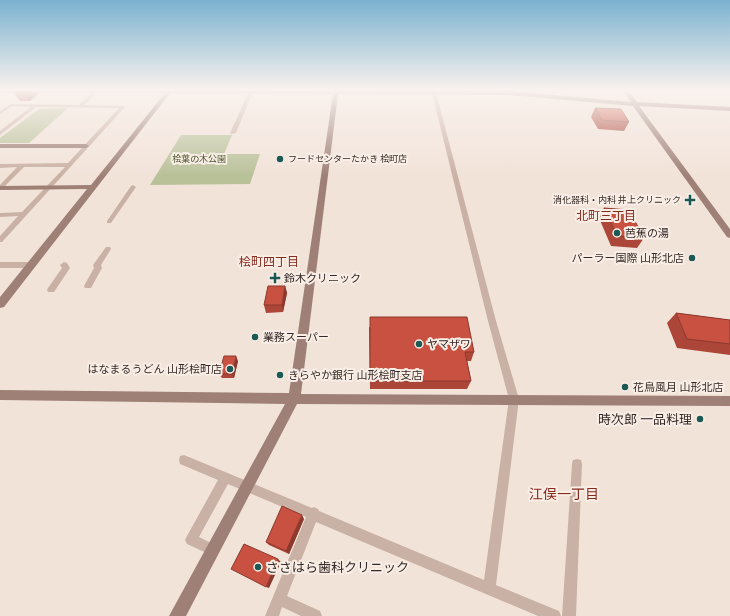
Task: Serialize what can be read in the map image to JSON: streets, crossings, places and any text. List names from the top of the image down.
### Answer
{
  "districts": ["北町三丁目", "桧町四丁目", "江俣一丁目"],
  "parks": ["桧葉の木公園"],
  "places": {
    "other": [
      "フードセンターたかき 桧町店",
      "芭蕉の湯",
      "パーラー国際 山形北店",
      "業務スーパー",
      "ヤマザワ",
      "はなまるうどん 山形桧町店",
      "きらやか銀行 山形桧町支店",
      "花鳥風月 山形北店",
      "時次郎 一品料理",
      "ささはら歯科クリニック"
    ],
    "health": ["消化器科・内科 井上クリニック", "鈴木クリニック"]
  }
}
